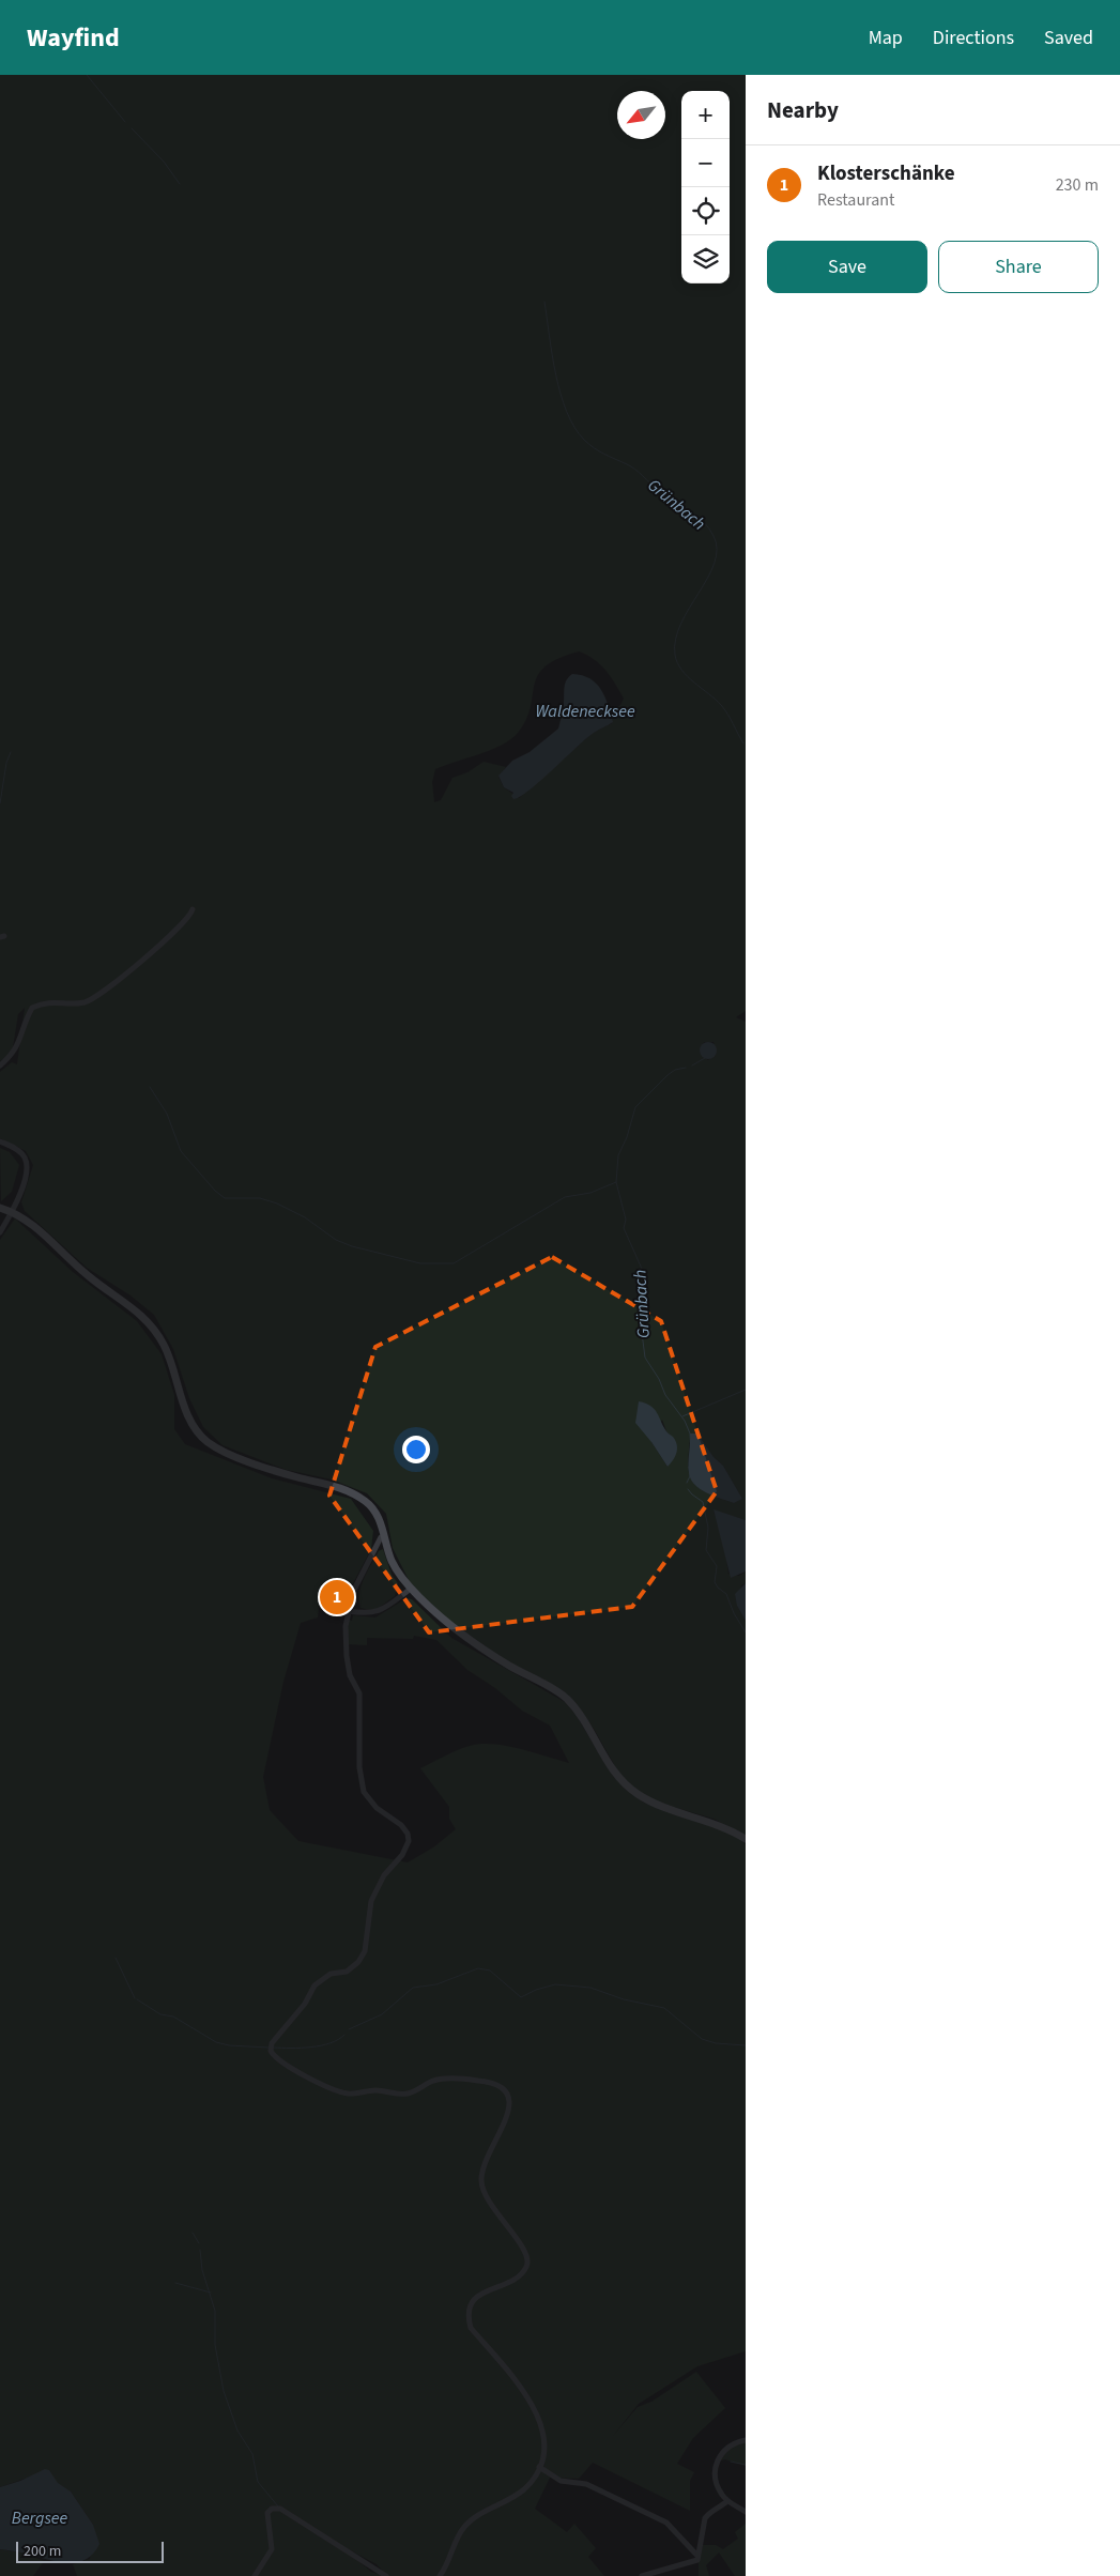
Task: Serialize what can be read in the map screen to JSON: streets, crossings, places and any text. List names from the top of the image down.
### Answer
{
  "water": ["Grünbach", "Waldenecksee", "Bergsee"],
  "scale_bar": "200 m",
  "north": "bottom left",
  "page": {
    "header": "Wayfind",
    "nav": ["Map", "Directions", "Saved"],
    "heading": "Nearby",
    "map_buttons": ["+", "−"],
    "list": [
      {
        "mark": "1",
        "name": "Klosterschänke",
        "note": "Restaurant",
        "value": "230 m"
      }
    ],
    "buttons": ["Save", "Share"],
    "pins": "1",
    "scale": "200 m"
  }
}
